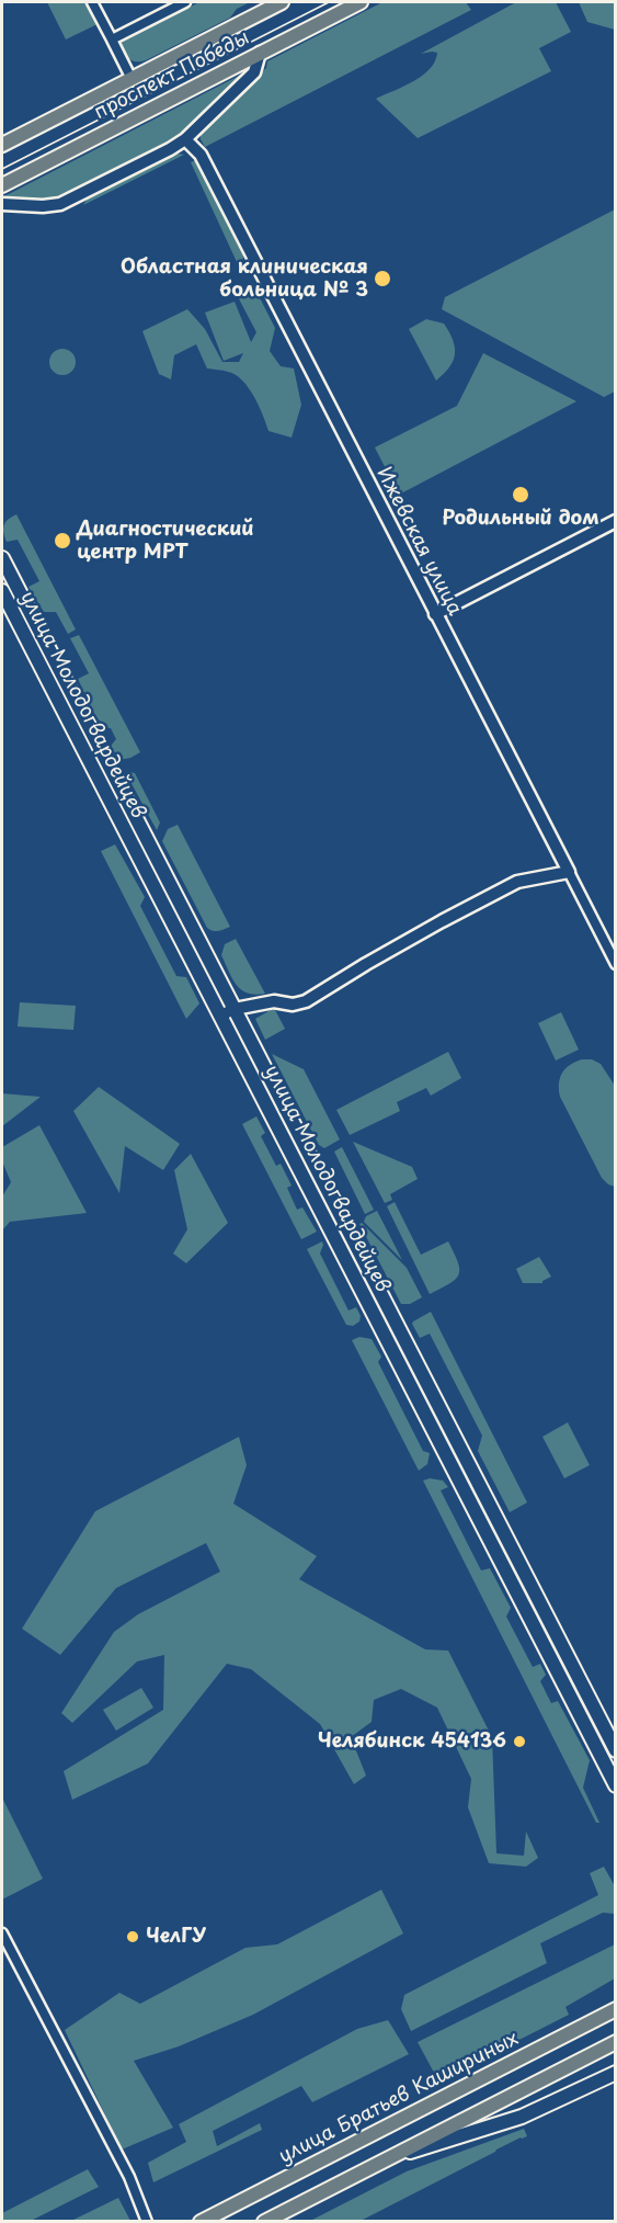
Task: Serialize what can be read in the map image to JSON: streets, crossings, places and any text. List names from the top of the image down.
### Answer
{
  "streets": {
    "main road": ["проспект Победы", "улица Молодогвардейцев", "улица Братьев Кашириных"],
    "street": ["Ижевская улица"]
  },
  "places": [
    "Областная клиническая больница № 3",
    "Родильный дом",
    "Диагностический центр МРТ",
    "Челябинск 454136",
    "ЧелГУ"
  ]
}
